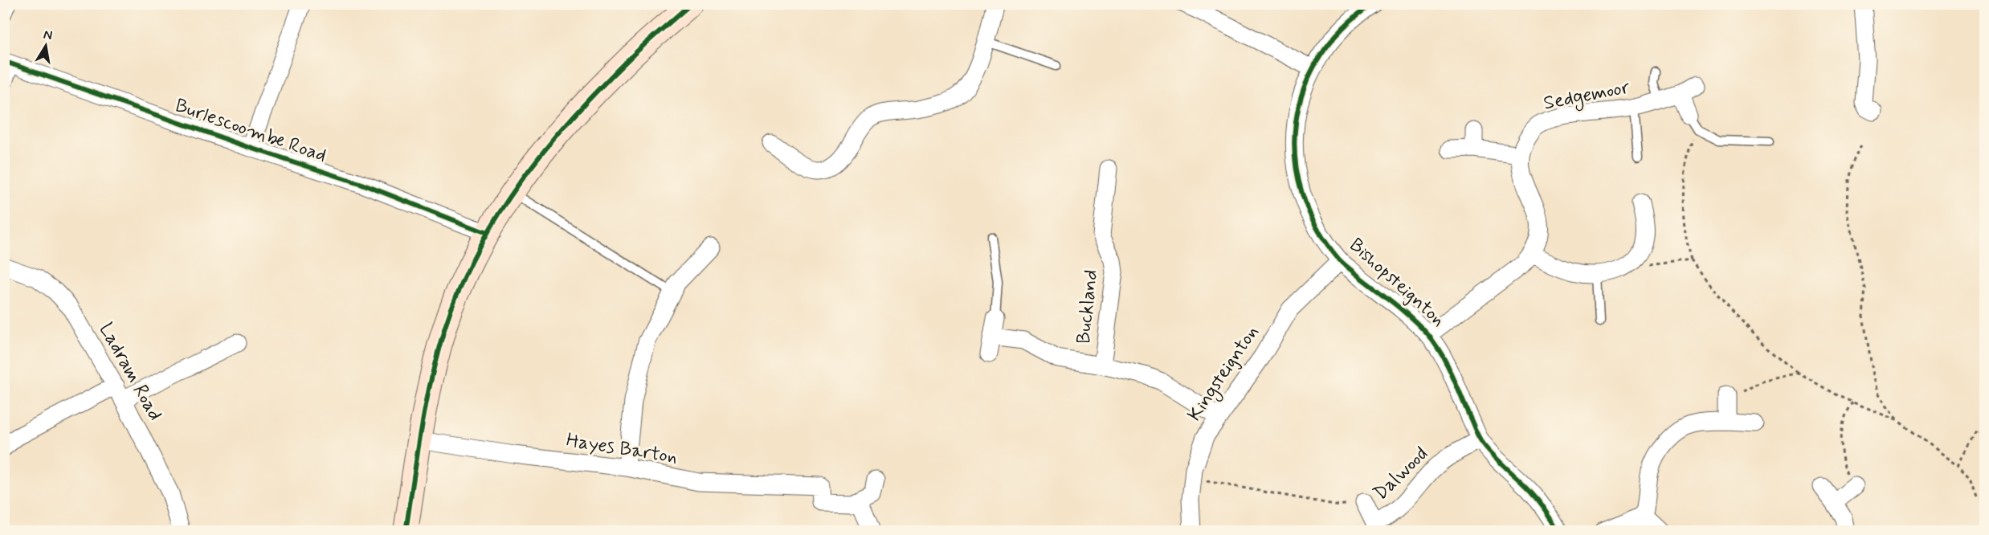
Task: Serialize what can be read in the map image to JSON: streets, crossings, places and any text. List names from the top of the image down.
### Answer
{
  "streets": {
    "street": [
      "Sedgemoor",
      "Burlescoombe Road",
      "Bishopsteignton",
      "Buckland",
      "Ladram Road",
      "Kingsteignton",
      "Hayes Barton",
      "Dalwood"
    ]
  },
  "crossings": [
    ["Bishopsteignton", "Kingsteignton"],
    ["Bishopsteignton", "Dalwood"],
    ["Buckland", "Kingsteignton"]
  ],
  "north": "top"
}
